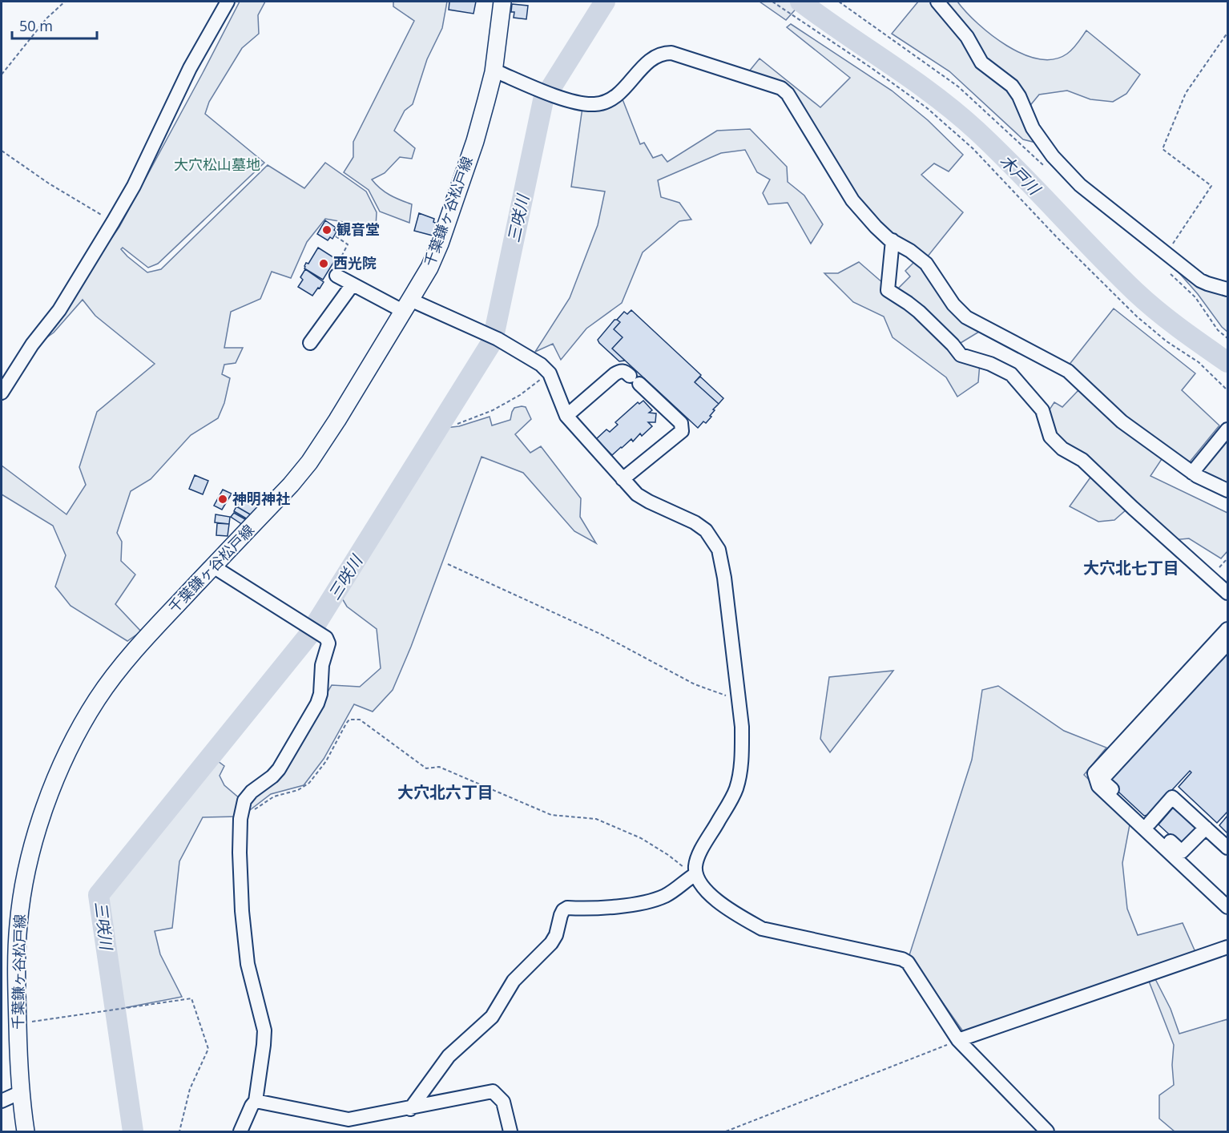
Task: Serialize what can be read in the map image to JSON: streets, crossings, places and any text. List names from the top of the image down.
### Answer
{
  "streets": {
    "main road": ["千葉鎌ヶ谷松戸線"]
  },
  "districts": ["大穴北七丁目", "大穴北六丁目"],
  "water": ["木戸川", "三咲川"],
  "parks": ["大穴松山墓地"],
  "places": ["観音堂", "西光院", "神明神社"],
  "scale_bar": "50 m"
}
